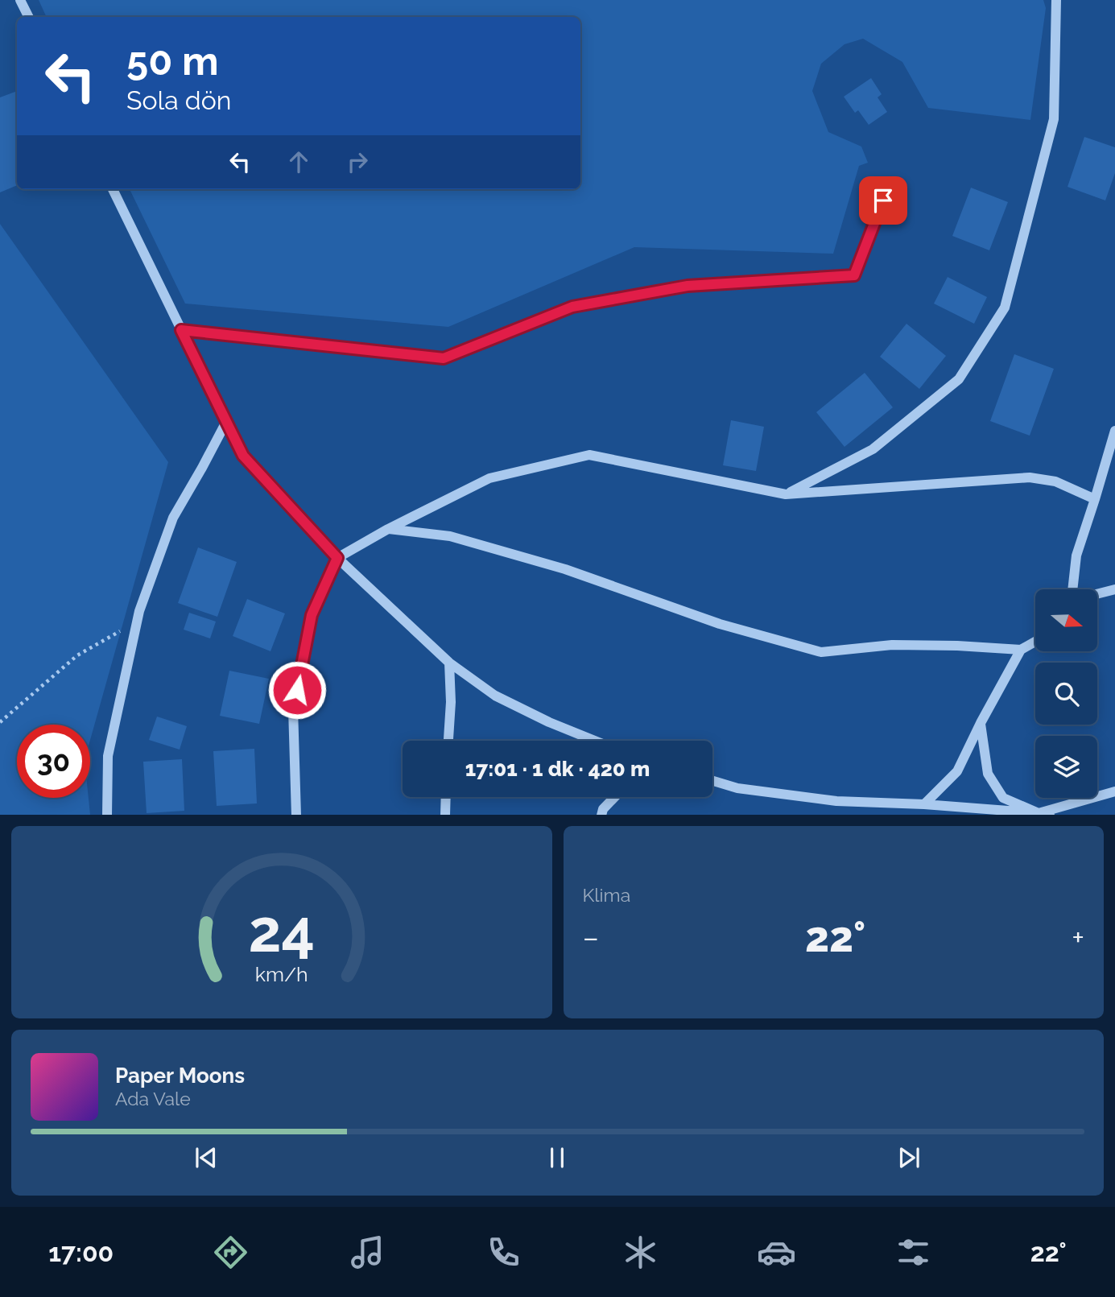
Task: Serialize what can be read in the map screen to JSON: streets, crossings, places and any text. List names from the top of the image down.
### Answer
{
  "north": "right",
  "page": {
    "turn": ["50 m", "Sola dön"],
    "limit": "30",
    "trip": "17:01 · 1 dk · 420 m",
    "tile": "Klima",
    "heat": ["−", "22°", "+"],
    "song": ["Paper Moons", "Ada Vale"],
    "tabs": ["17:00", "22°"],
    "gauge": ["24", "km/h"]
  }
}
